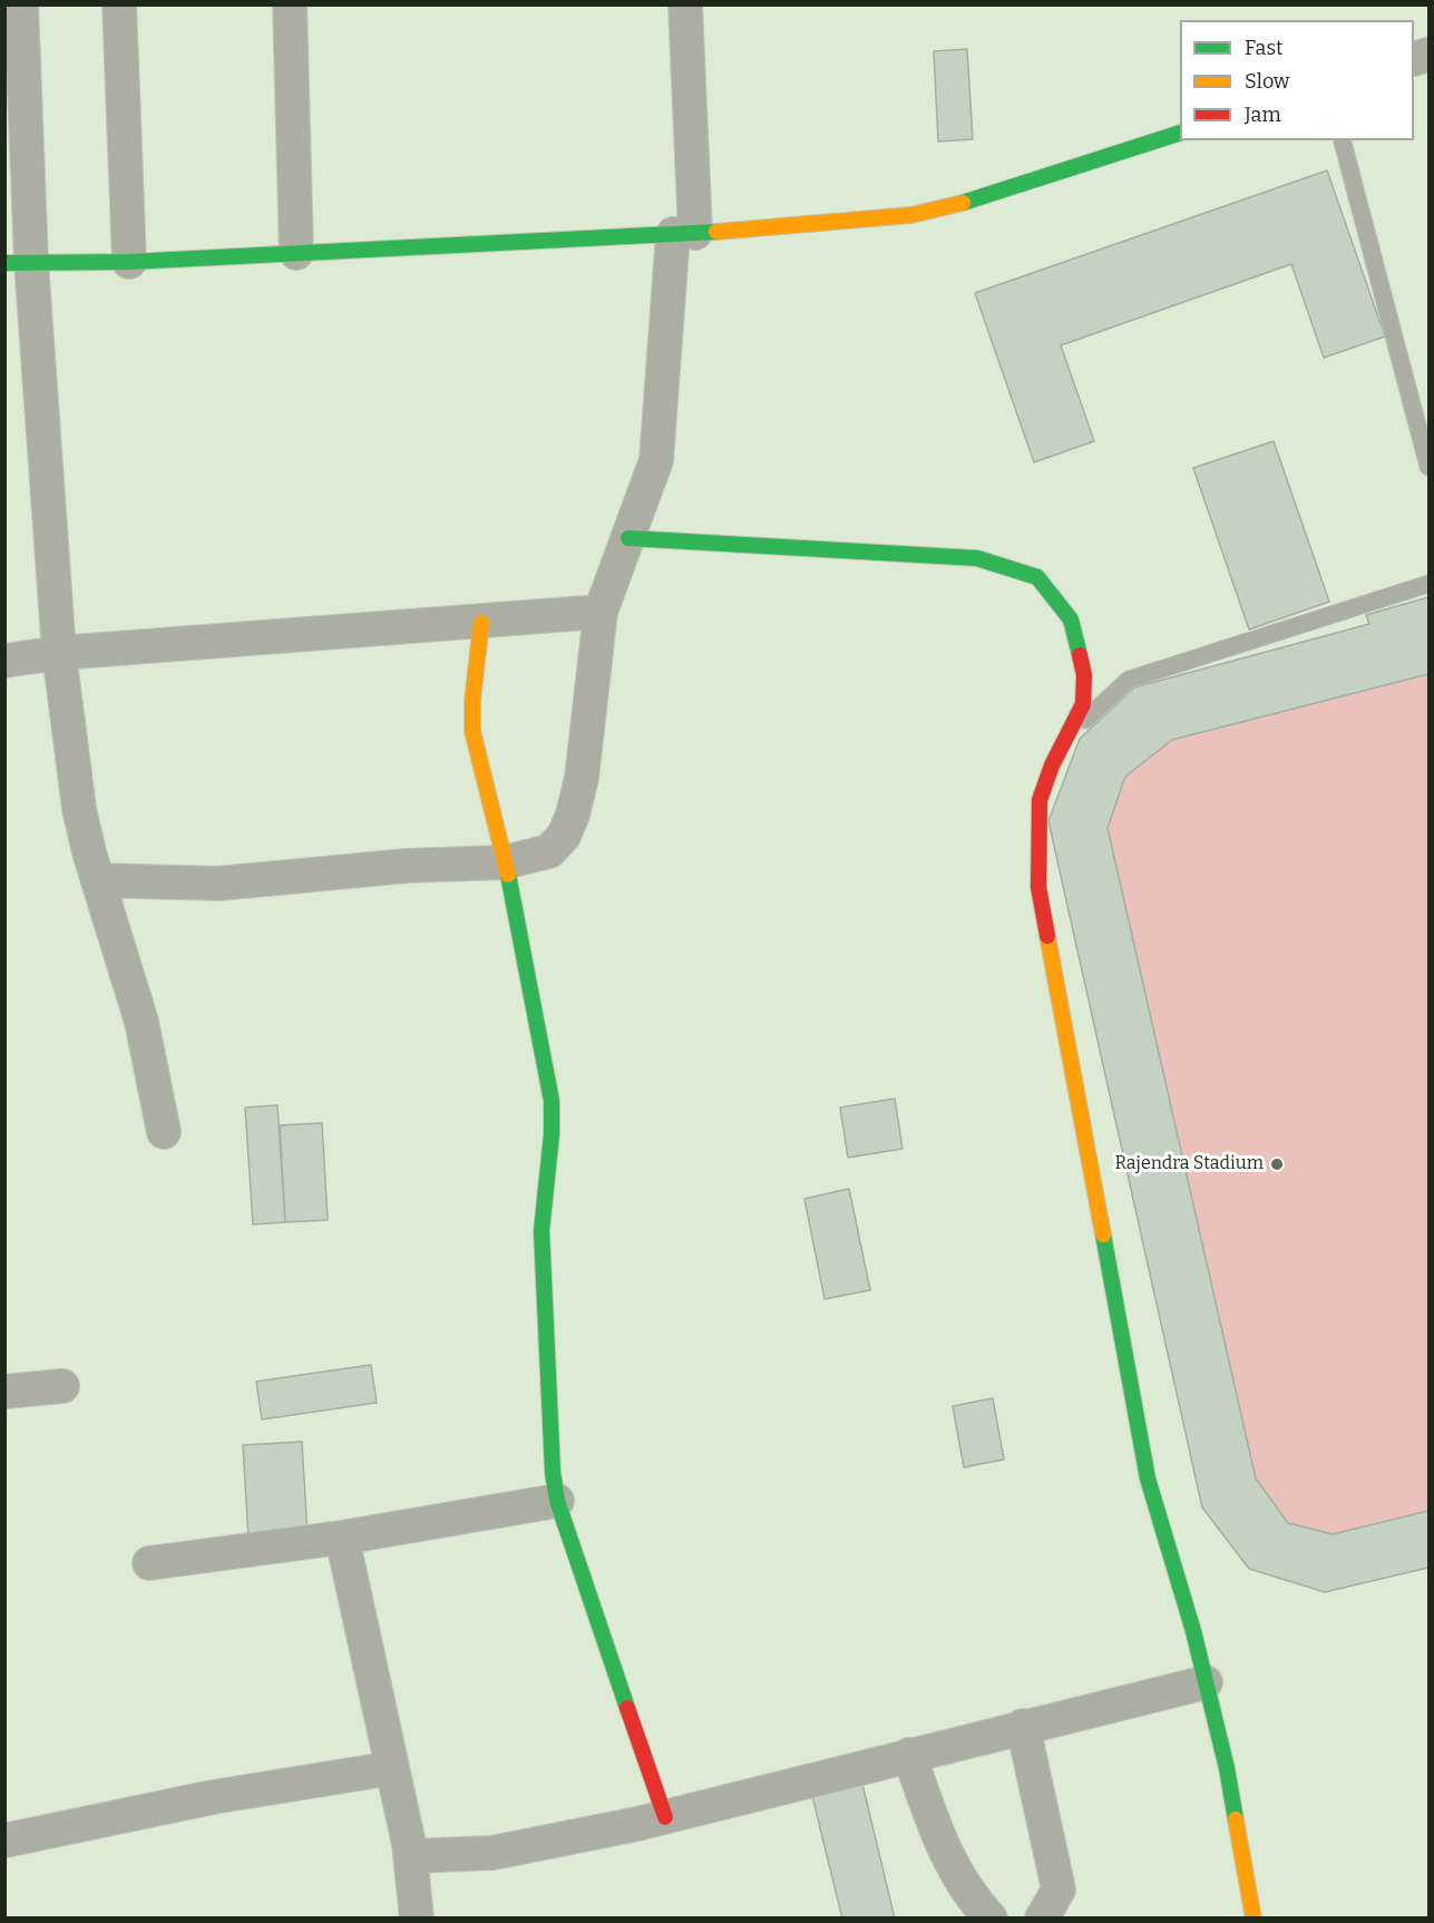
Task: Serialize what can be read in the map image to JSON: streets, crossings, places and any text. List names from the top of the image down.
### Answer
{
  "places": ["Rajendra Stadium"],
  "legend": ["Fast", "Slow", "Jam"]
}
